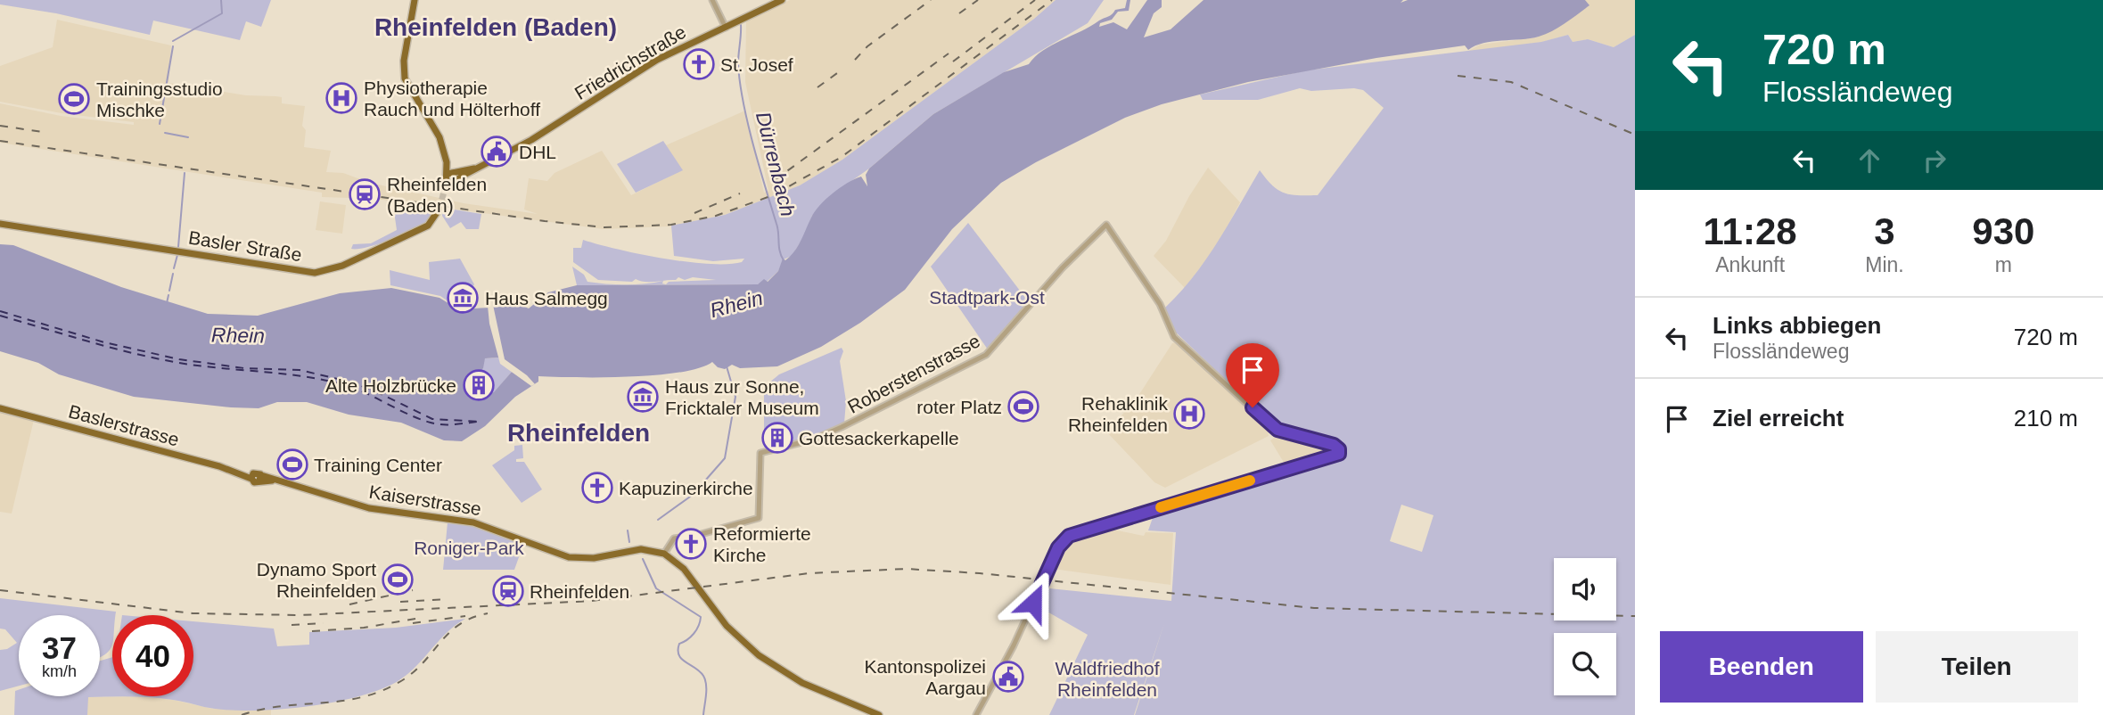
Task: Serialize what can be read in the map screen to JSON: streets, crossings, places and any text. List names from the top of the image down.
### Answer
{
  "streets": {
    "main road": [
      "Friedrichstraße",
      "Basler Straße",
      "Baslerstrasse",
      "Kaiserstrasse"
    ],
    "street": ["Roberstenstrasse"]
  },
  "crossings": [
    ["Roberstenstrasse", "Kaiserstrasse"],
    ["Baslerstrasse", "Kaiserstrasse"]
  ],
  "districts": ["Rheinfelden (Baden)", "Rheinfelden"],
  "water": ["Dürrenbach", "Rhein"],
  "parks": ["Stadtpark-Ost", "Roniger-Park", "Waldfriedhof Rheinfelden"],
  "places": {
    "church": ["St. Josef", "Kapuzinerkirche", "Reformierte Kirche"],
    "hospital": ["Physiotherapie Rauch und Hölterhoff", "Rehaklinik Rheinfelden"],
    "sports": [
      "Trainingsstudio Mischke",
      "roter Platz",
      "Training Center",
      "Dynamo Sport Rheinfelden"
    ],
    "public building": ["DHL", "Kantonspolizei Aargau"],
    "station": ["Rheinfelden (Baden)", "Rheinfelden"],
    "museum": ["Haus Salmegg", "Haus zur Sonne, Fricktaler Museum"],
    "building": ["Alte Holzbrücke", "Gottesackerkapelle"]
  },
  "page": {
    "turn": ["720 m", "Flossländeweg"],
    "eta": [
      "11:28",
      "Ankunft",
      "3",
      "Min.",
      "930",
      "m"
    ],
    "list": [
      {
        "name": "Links abbiegen",
        "note": "Flossländeweg",
        "value": "720 m"
      },
      {
        "name": "Ziel erreicht",
        "value": "210 m"
      }
    ],
    "speed": "37 km/h",
    "limit": "40",
    "buttons": ["Beenden", "Teilen"]
  }
}
